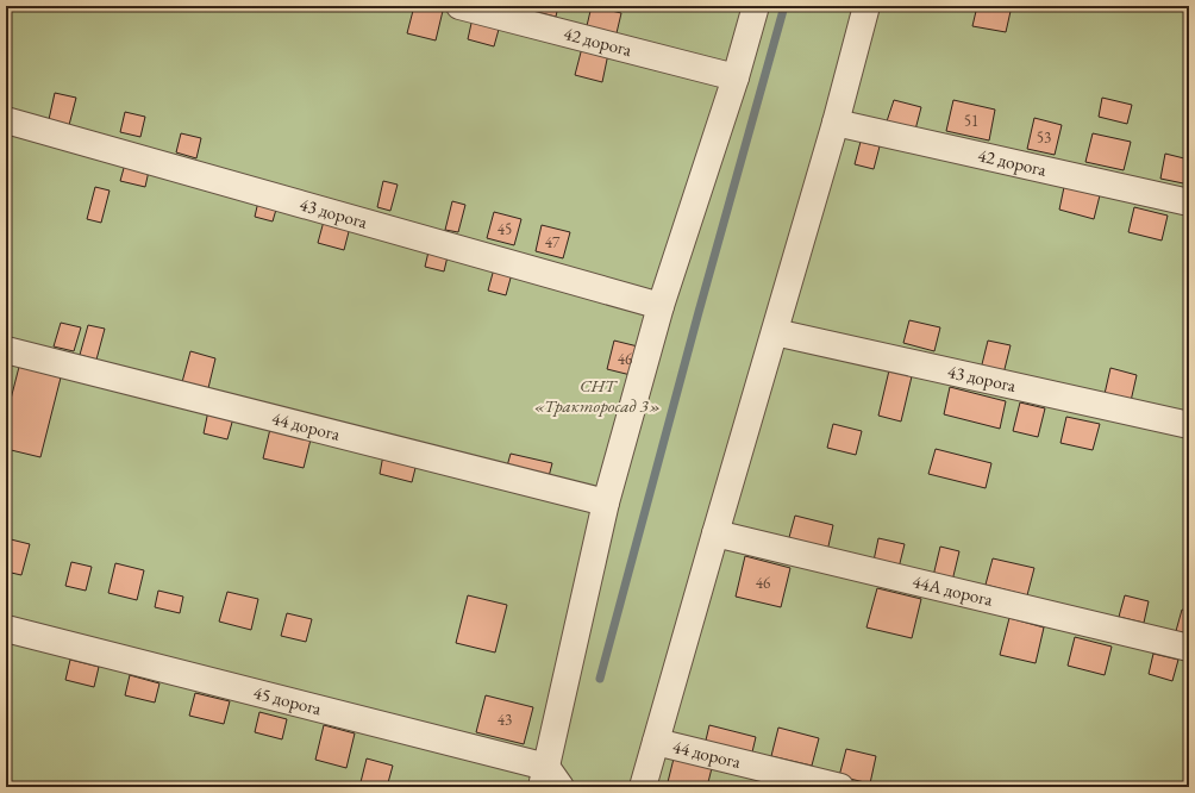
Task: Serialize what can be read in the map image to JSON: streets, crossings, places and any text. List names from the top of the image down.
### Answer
{
  "streets": {
    "street": [
      "42 дорога",
      "43 дорога",
      "44 дорога",
      "44А дорога",
      "45 дорога"
    ]
  },
  "parks": ["СНТ «Тракторосад 3»"],
  "house_numbers": [
    "51",
    "53",
    "45",
    "47",
    "46",
    "46",
    "43"
  ]
}
